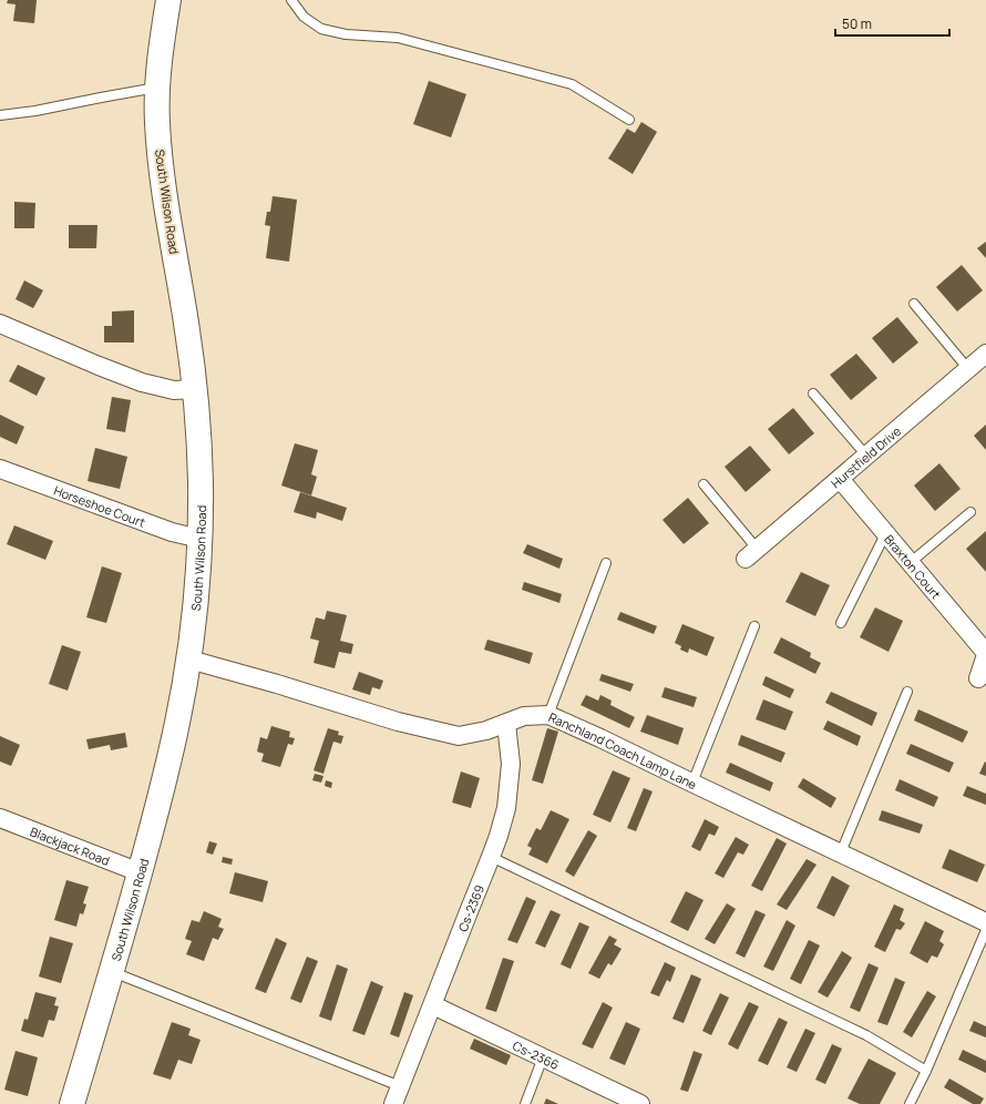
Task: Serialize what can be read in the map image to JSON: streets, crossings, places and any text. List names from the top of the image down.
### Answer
{
  "streets": {
    "main road": ["South Wilson Road"],
    "street": [
      "Hurstfield Drive",
      "Horseshoe Court",
      "Braxton Court",
      "Ranchland Coach Lamp Lane",
      "Blackjack Road",
      "Cs-2369",
      "Cs-2366"
    ]
  },
  "crossings": [
    ["South Wilson Road", "Horseshoe Court"],
    ["South Wilson Road", "Ranchland Coach Lamp Lane"],
    ["South Wilson Road", "Blackjack Road"],
    ["Hurstfield Drive", "Braxton Court"],
    ["Ranchland Coach Lamp Lane", "Cs-2369"],
    ["Cs-2369", "Cs-2366"]
  ],
  "scale_bar": "50 m"
}
